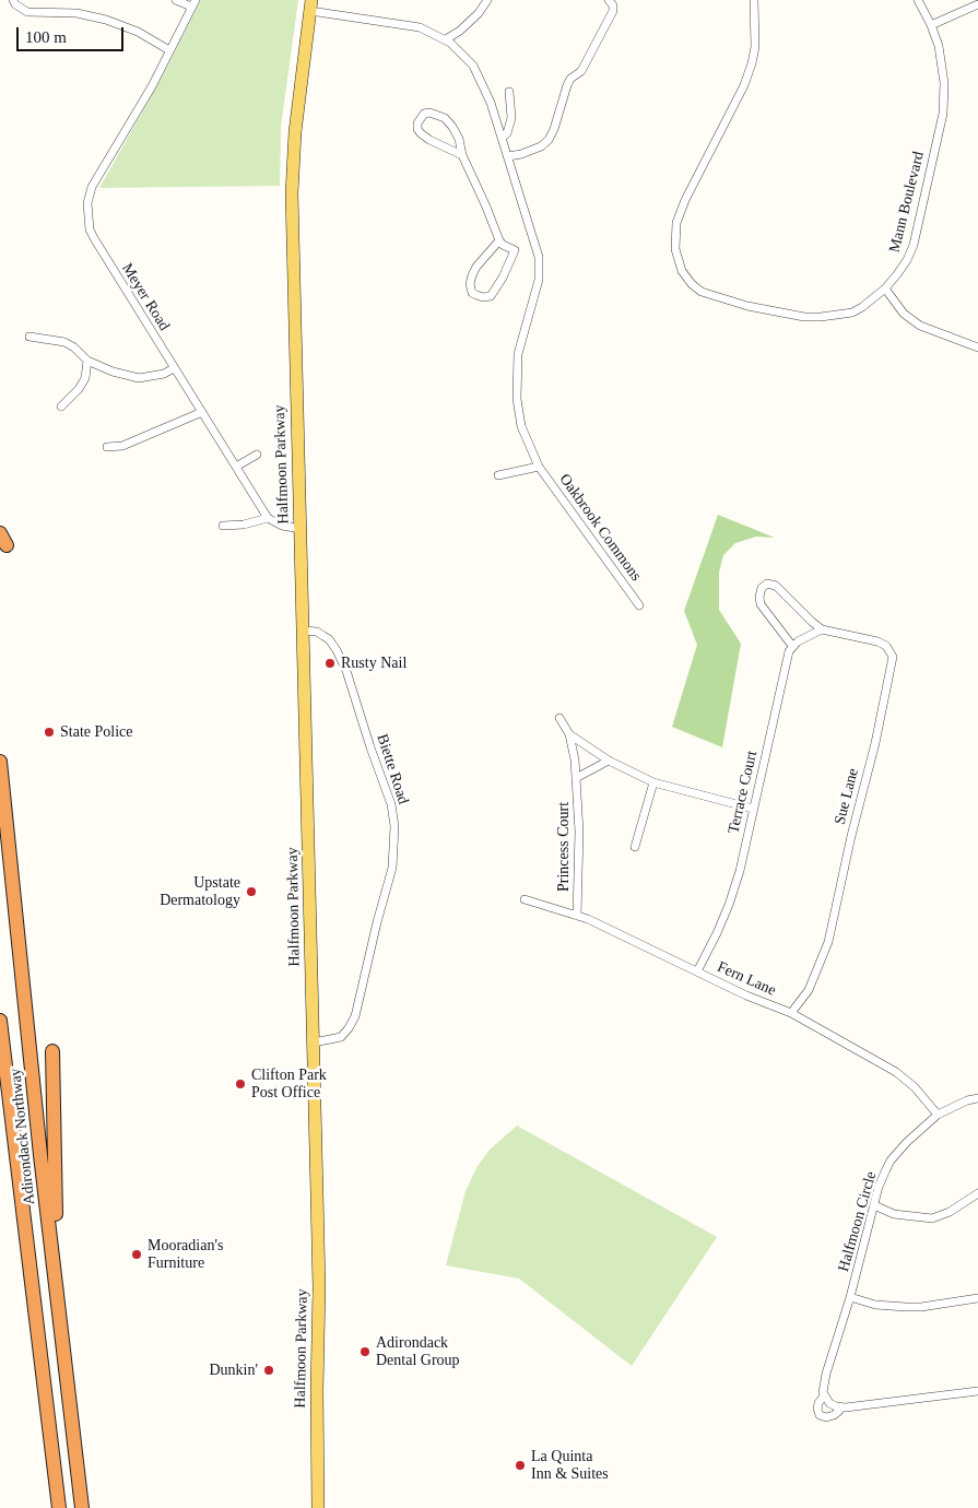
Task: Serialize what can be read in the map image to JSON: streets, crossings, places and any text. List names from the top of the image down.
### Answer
{
  "streets": {
    "highway": ["Adirondack Northway"],
    "main road": ["Halfmoon Parkway"],
    "street": [
      "Mann Boulevard",
      "Meyer Road",
      "Oakbrook Commons",
      "Biette Road",
      "Terrace Court",
      "Sue Lane",
      "Princess Court",
      "Fern Lane",
      "Halfmoon Circle"
    ]
  },
  "crossings": [
    ["Halfmoon Parkway", "Oakbrook Commons"],
    ["Halfmoon Parkway", "Biette Road"],
    ["Terrace Court", "Princess Court"],
    ["Terrace Court", "Fern Lane"],
    ["Sue Lane", "Fern Lane"],
    ["Princess Court", "Fern Lane"],
    ["Fern Lane", "Halfmoon Circle"]
  ],
  "places": [
    "Rusty Nail",
    "State Police",
    "Upstate Dermatology",
    "Clifton Park Post Office",
    "Mooradian's Furniture",
    "Adirondack Dental Group",
    "Dunkin'",
    "La Quinta Inn & Suites"
  ],
  "scale_bar": "100 m"
}
